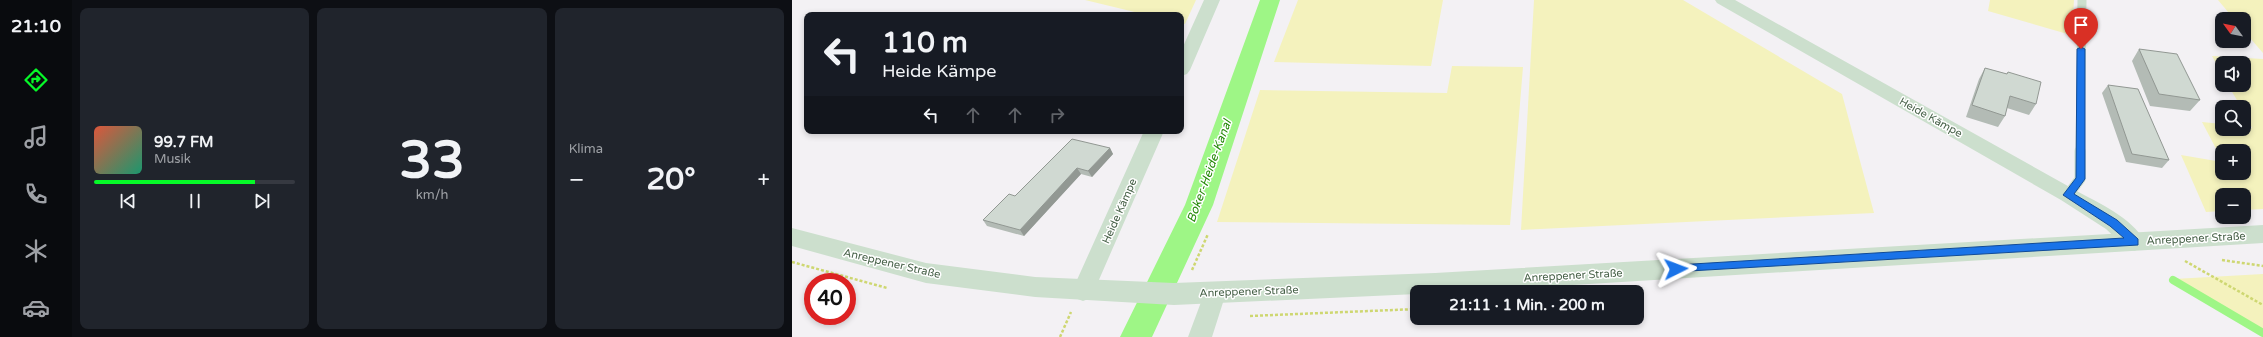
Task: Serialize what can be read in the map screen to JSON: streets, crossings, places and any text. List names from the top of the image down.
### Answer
{
  "streets": {
    "street": ["Heide Kämpe", "Anreppener Straße"]
  },
  "crossings": [
    ["Heide Kämpe", "Anreppener Straße"]
  ],
  "water": ["Boker-Heide-Kanal"],
  "north": "top left",
  "page": {
    "tabs": "21:10",
    "tile": [
      ["33", "km/h"],
      "Klima"
    ],
    "map_buttons": ["+", "−"],
    "turn": ["110 m", "Heide Kämpe"],
    "song": ["99.7 FM", "Musik"],
    "heat": ["−", "20°", "+"],
    "limit": "40",
    "trip": "21:11 · 1 Min. · 200 m"
  }
}
